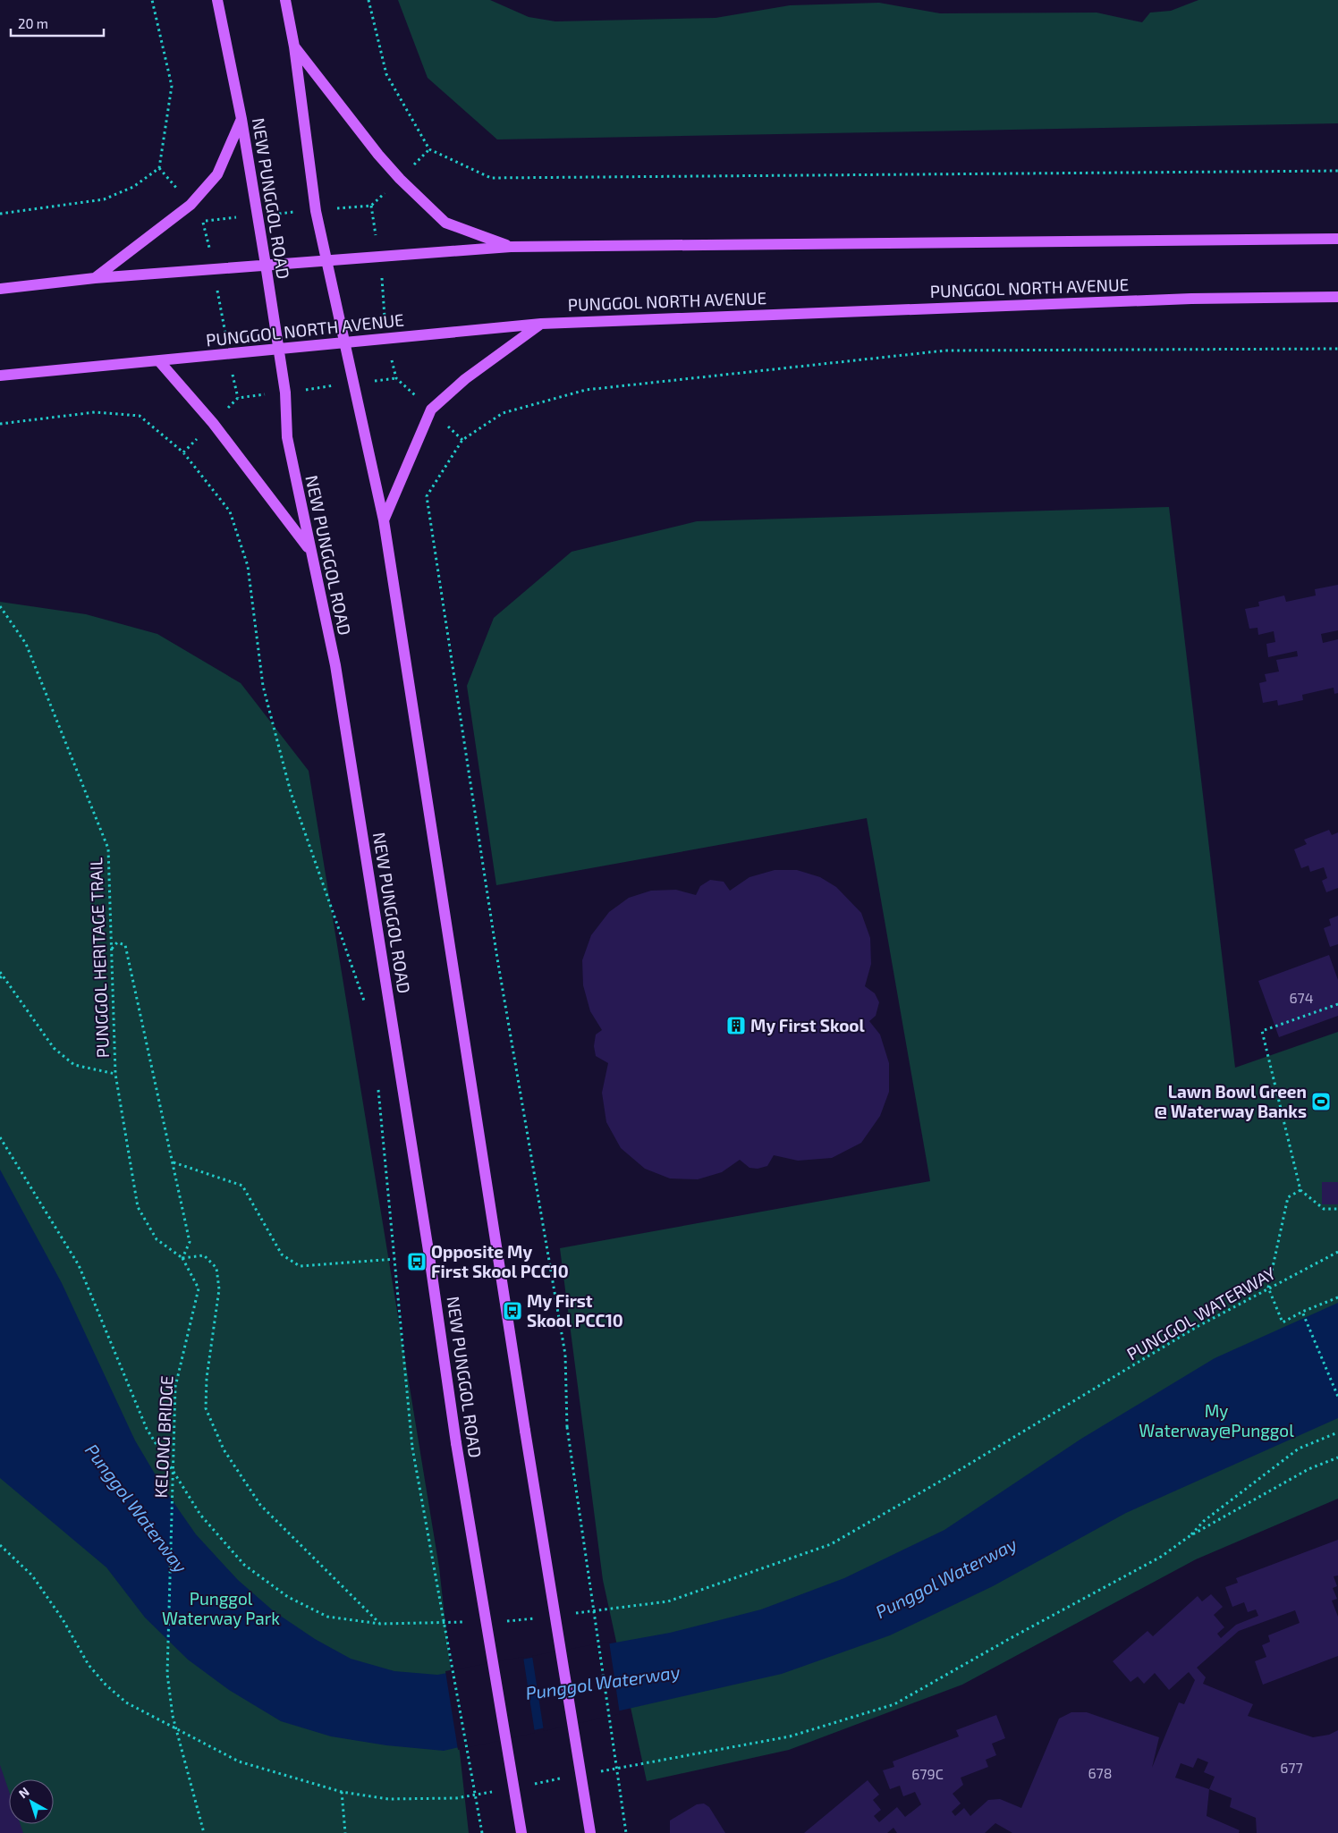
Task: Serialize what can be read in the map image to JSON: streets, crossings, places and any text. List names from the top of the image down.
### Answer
{
  "streets": {
    "main road": ["NEW PUNGGOL ROAD", "PUNGGOL NORTH AVENUE"],
    "path": ["PUNGGOL HERITAGE TRAIL", "PUNGGOL WATERWAY", "KELONG BRIDGE"]
  },
  "crossings": [
    ["NEW PUNGGOL ROAD", "PUNGGOL NORTH AVENUE"],
    ["PUNGGOL HERITAGE TRAIL", "KELONG BRIDGE"]
  ],
  "water": ["Punggol Waterway"],
  "parks": ["My Waterway@Punggol", "Punggol Waterway Park"],
  "places": {
    "building": ["My First Skool"],
    "sports": ["Lawn Bowl Green @ Waterway Banks"],
    "bus stop": ["Opposite My First Skool PCC10", "My First Skool PCC10"]
  },
  "house_numbers": [
    "674",
    "677",
    "678",
    "679C"
  ],
  "scale_bar": "20 m",
  "north": "top left"
}
